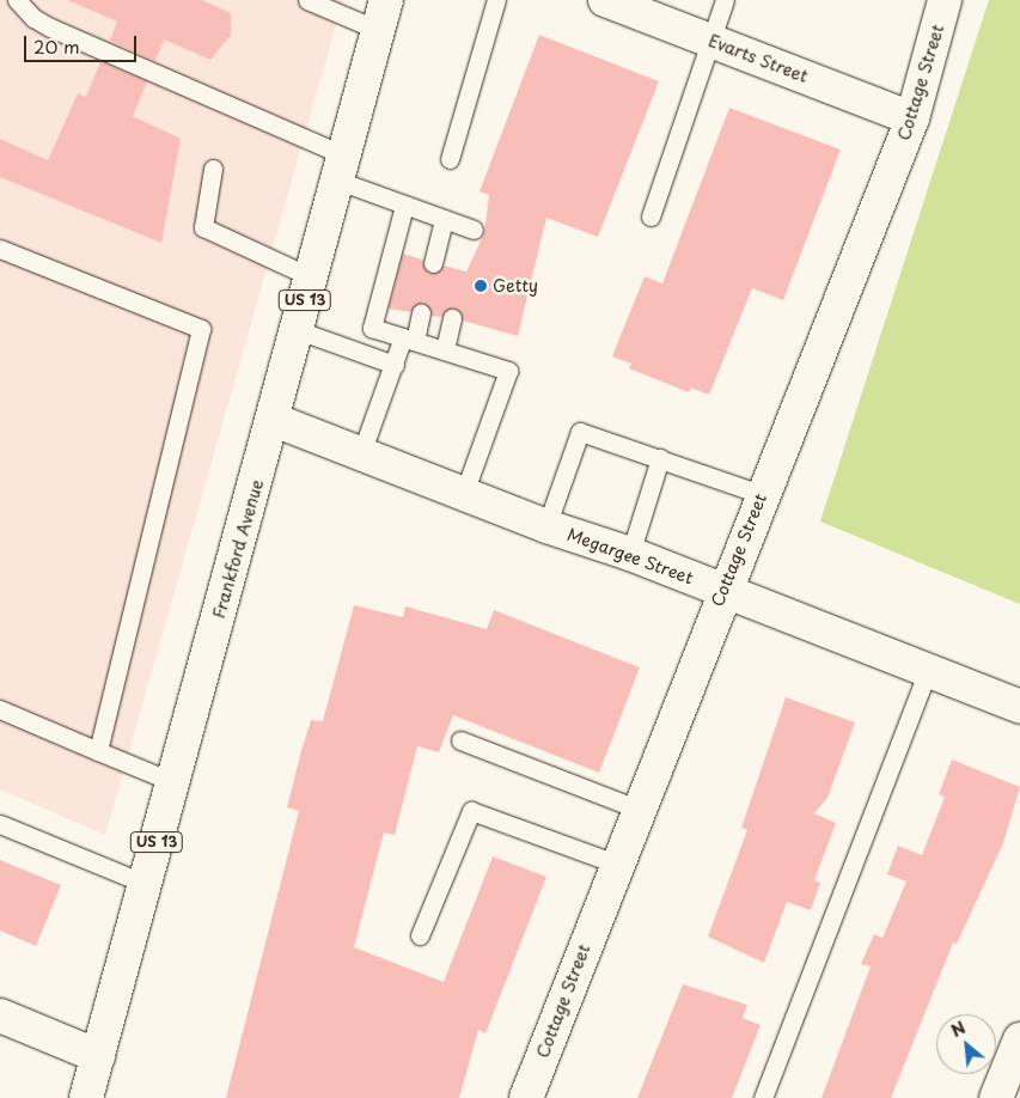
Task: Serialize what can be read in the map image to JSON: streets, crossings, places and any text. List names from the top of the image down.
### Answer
{
  "streets": {
    "street": [
      "Evarts Street",
      "Cottage Street",
      "US 13",
      "Frankford Avenue",
      "Megargee Street"
    ]
  },
  "crossings": [
    ["Evarts Street", "Cottage Street"],
    ["Cottage Street", "Megargee Street"],
    ["Frankford Avenue", "Megargee Street"]
  ],
  "places": ["Getty"],
  "scale_bar": "20 m",
  "north": "top left"
}
